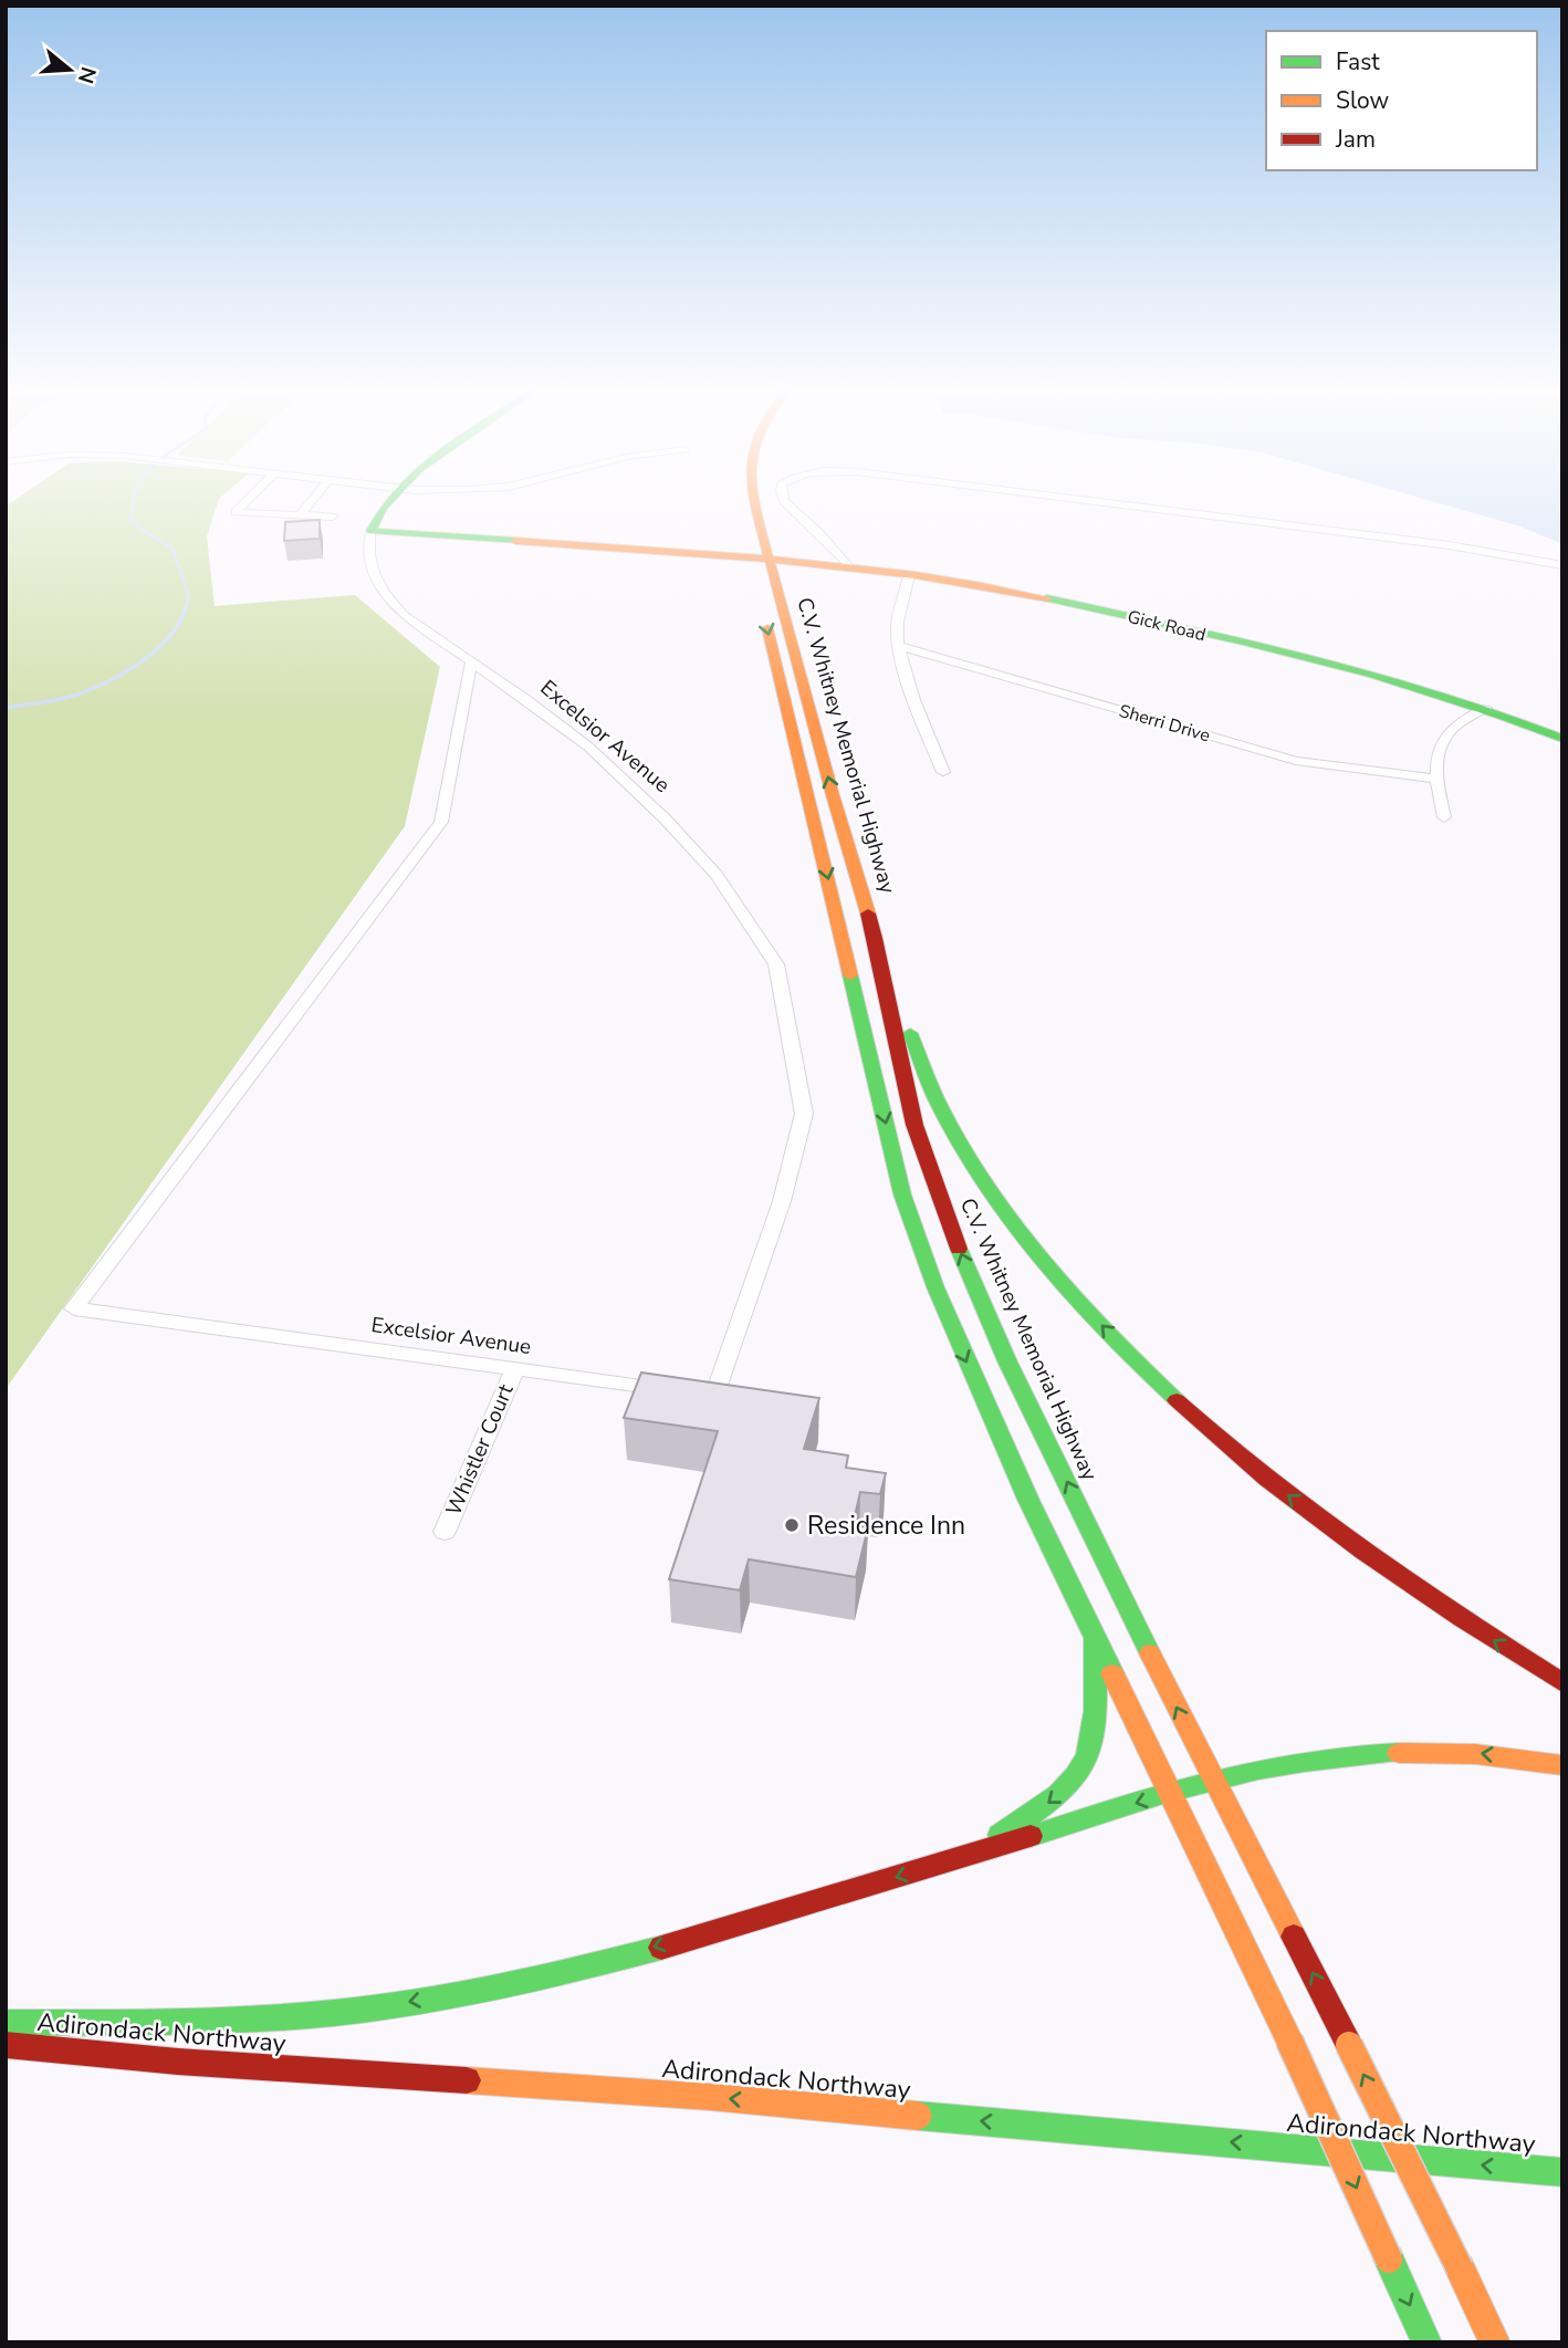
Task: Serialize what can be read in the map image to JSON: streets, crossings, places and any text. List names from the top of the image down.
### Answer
{
  "streets": {
    "main road": ["Gick Road", "C.V. Whitney Memorial Highway", "Adirondack Northway"],
    "street": ["Sherri Drive", "Excelsior Avenue", "Whistler Court"]
  },
  "crossings": [
    ["Gick Road", "Excelsior Avenue"],
    ["Gick Road", "C.V. Whitney Memorial Highway"],
    ["Excelsior Avenue", "Whistler Court"]
  ],
  "places": ["Residence Inn"],
  "legend": ["Fast", "Slow", "Jam"],
  "north": "right"
}
